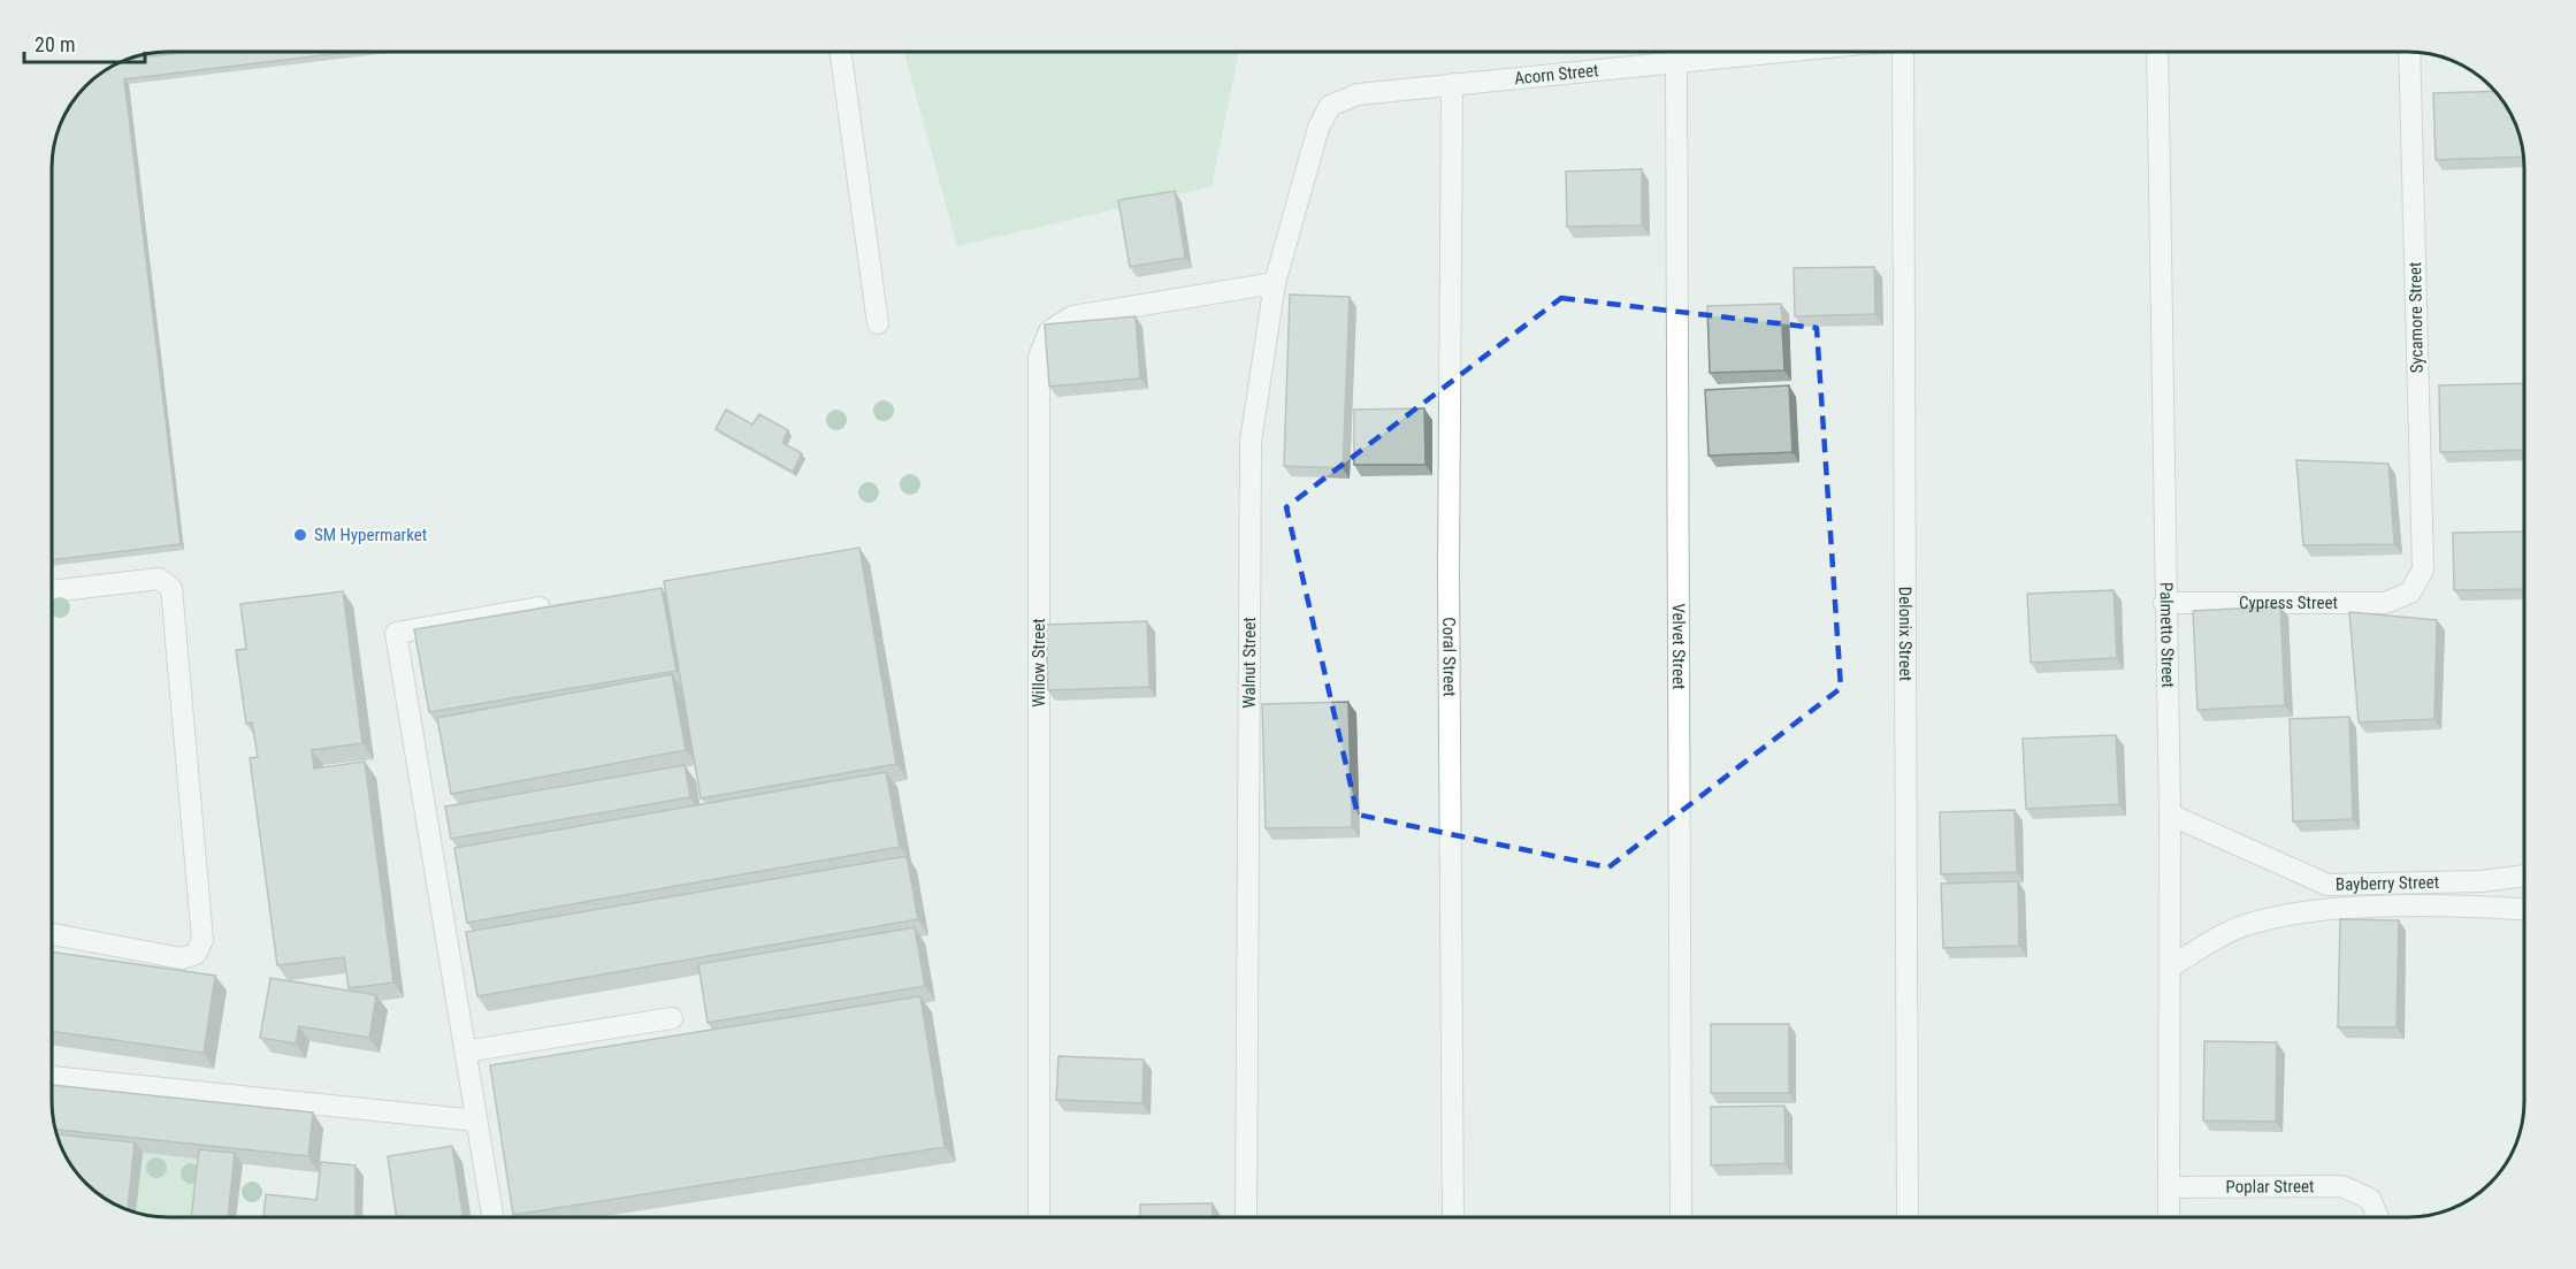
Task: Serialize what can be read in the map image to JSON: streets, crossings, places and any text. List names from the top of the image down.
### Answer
{
  "streets": {
    "street": [
      "Acorn Street",
      "Sycamore Street",
      "Cypress Street",
      "Delonix Street",
      "Palmetto Street",
      "Velvet Street",
      "Coral Street",
      "Walnut Street",
      "Willow Street",
      "Bayberry Street",
      "Poplar Street"
    ]
  },
  "crossings": [
    ["Acorn Street", "Velvet Street"],
    ["Acorn Street", "Coral Street"],
    ["Acorn Street", "Walnut Street"],
    ["Sycamore Street", "Cypress Street"],
    ["Cypress Street", "Palmetto Street"],
    ["Palmetto Street", "Bayberry Street"],
    ["Palmetto Street", "Poplar Street"],
    ["Walnut Street", "Willow Street"]
  ],
  "places": ["SM Hypermarket"],
  "scale_bar": "20 m"
}
